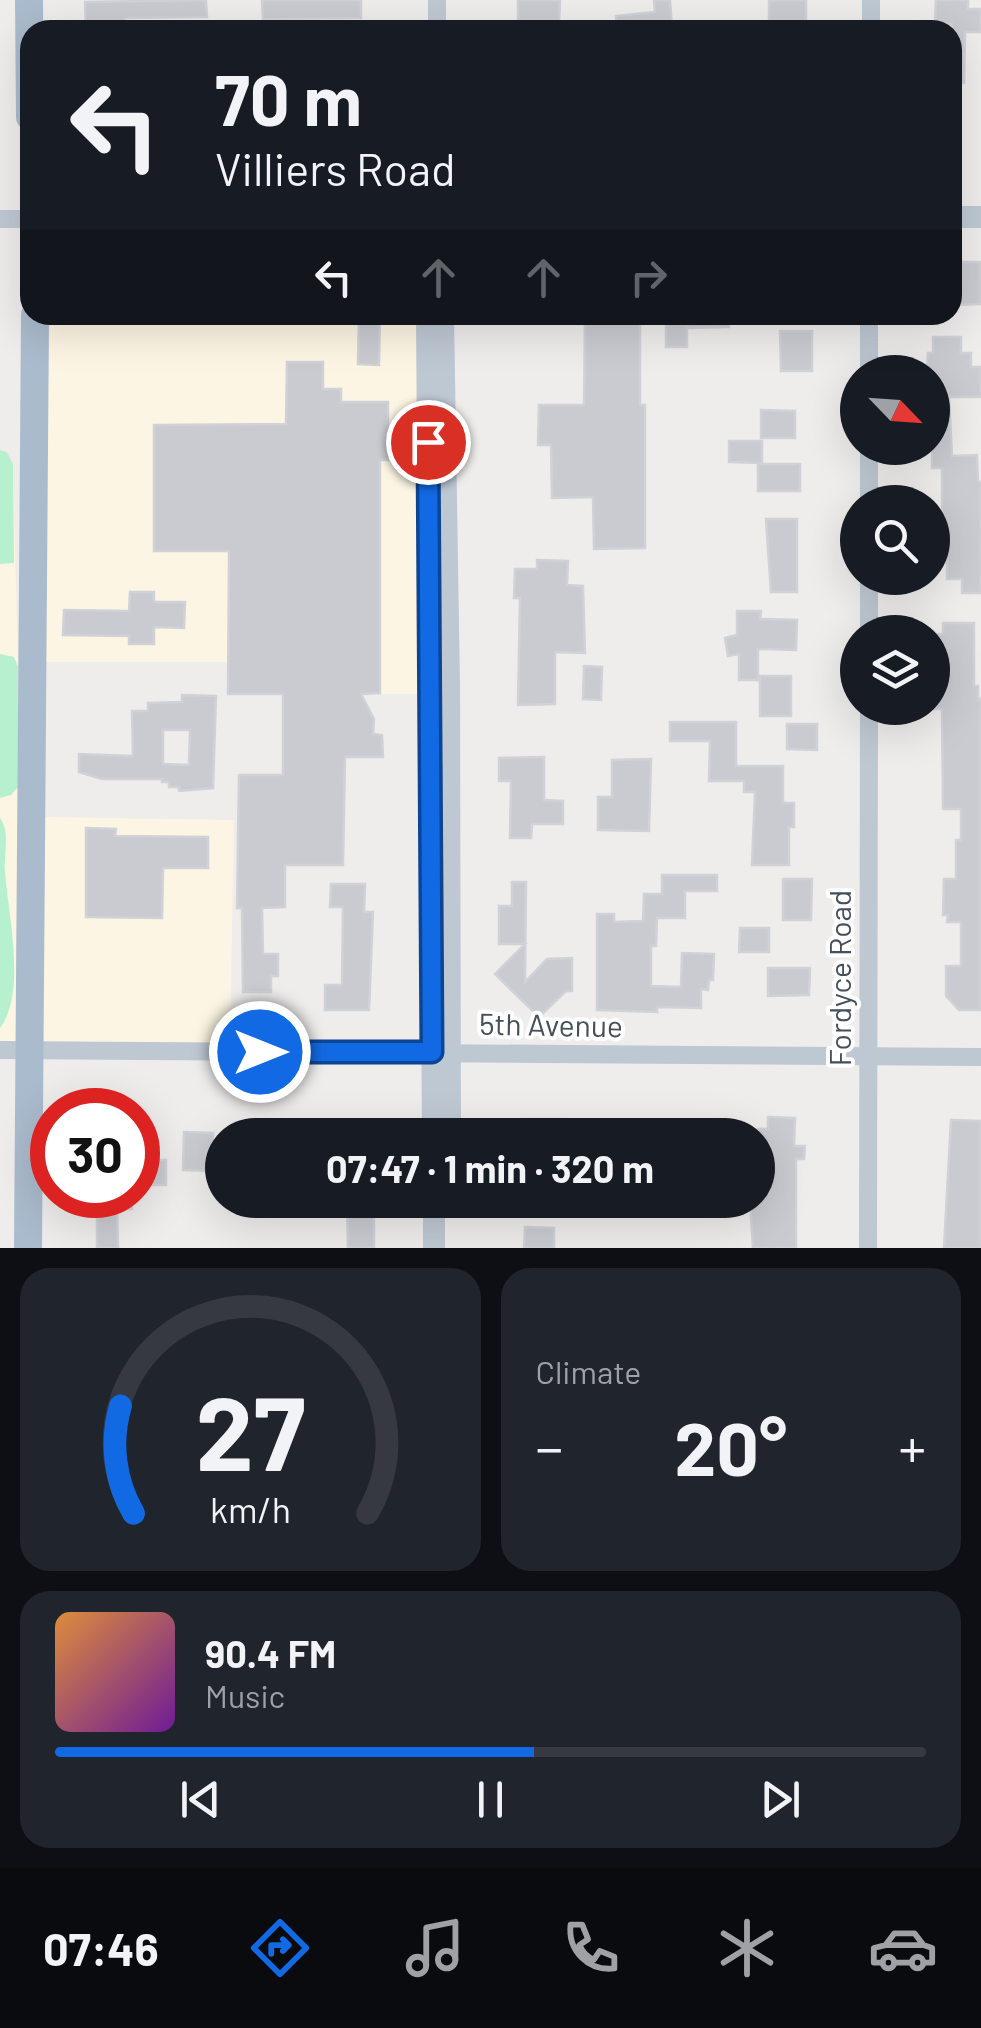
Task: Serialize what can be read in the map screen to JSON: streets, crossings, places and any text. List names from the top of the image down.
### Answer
{
  "streets": {
    "street": ["Fordyce Road", "5th Avenue"]
  },
  "crossings": [
    ["Fordyce Road", "5th Avenue"]
  ],
  "north": "bottom right",
  "page": {
    "turn": ["70 m", "Villiers Road"],
    "limit": "30",
    "trip": "07:47 · 1 min · 320 m",
    "tile": "Climate",
    "heat": ["−", "20°", "+"],
    "song": ["90.4 FM", "Music"],
    "tabs": "07:46",
    "gauge": ["27", "km/h"]
  }
}
